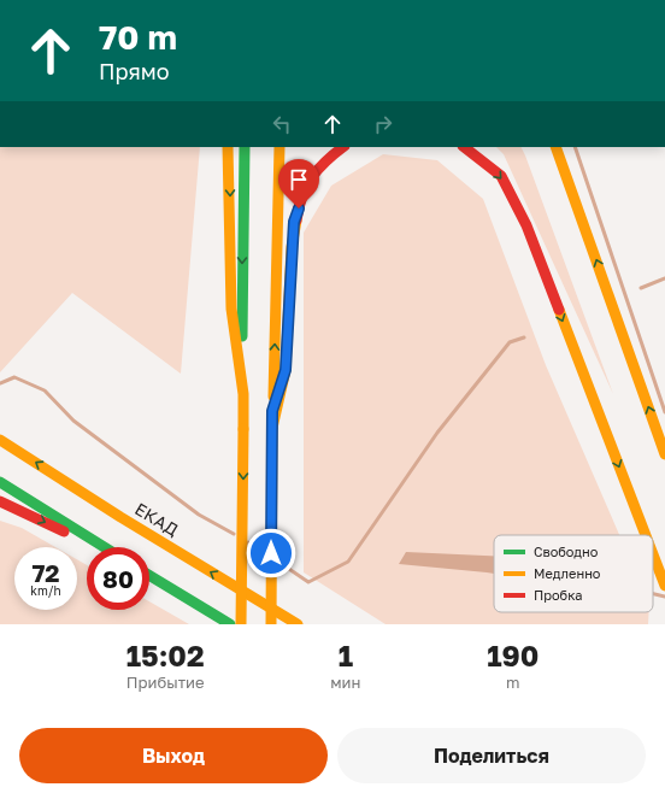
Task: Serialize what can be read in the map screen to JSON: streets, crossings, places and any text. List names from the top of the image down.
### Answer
{
  "streets": {
    "main road": ["ЕКАД"]
  },
  "legend": ["Свободно", "Медленно", "Пробка"],
  "page": {
    "turn": ["70 m", "Прямо"],
    "speed": "72 km/h",
    "limit": "80",
    "eta": [
      "15:02",
      "Прибытие",
      "1",
      "мин",
      "190",
      "m"
    ],
    "buttons": ["Выход", "Поделиться"]
  }
}
